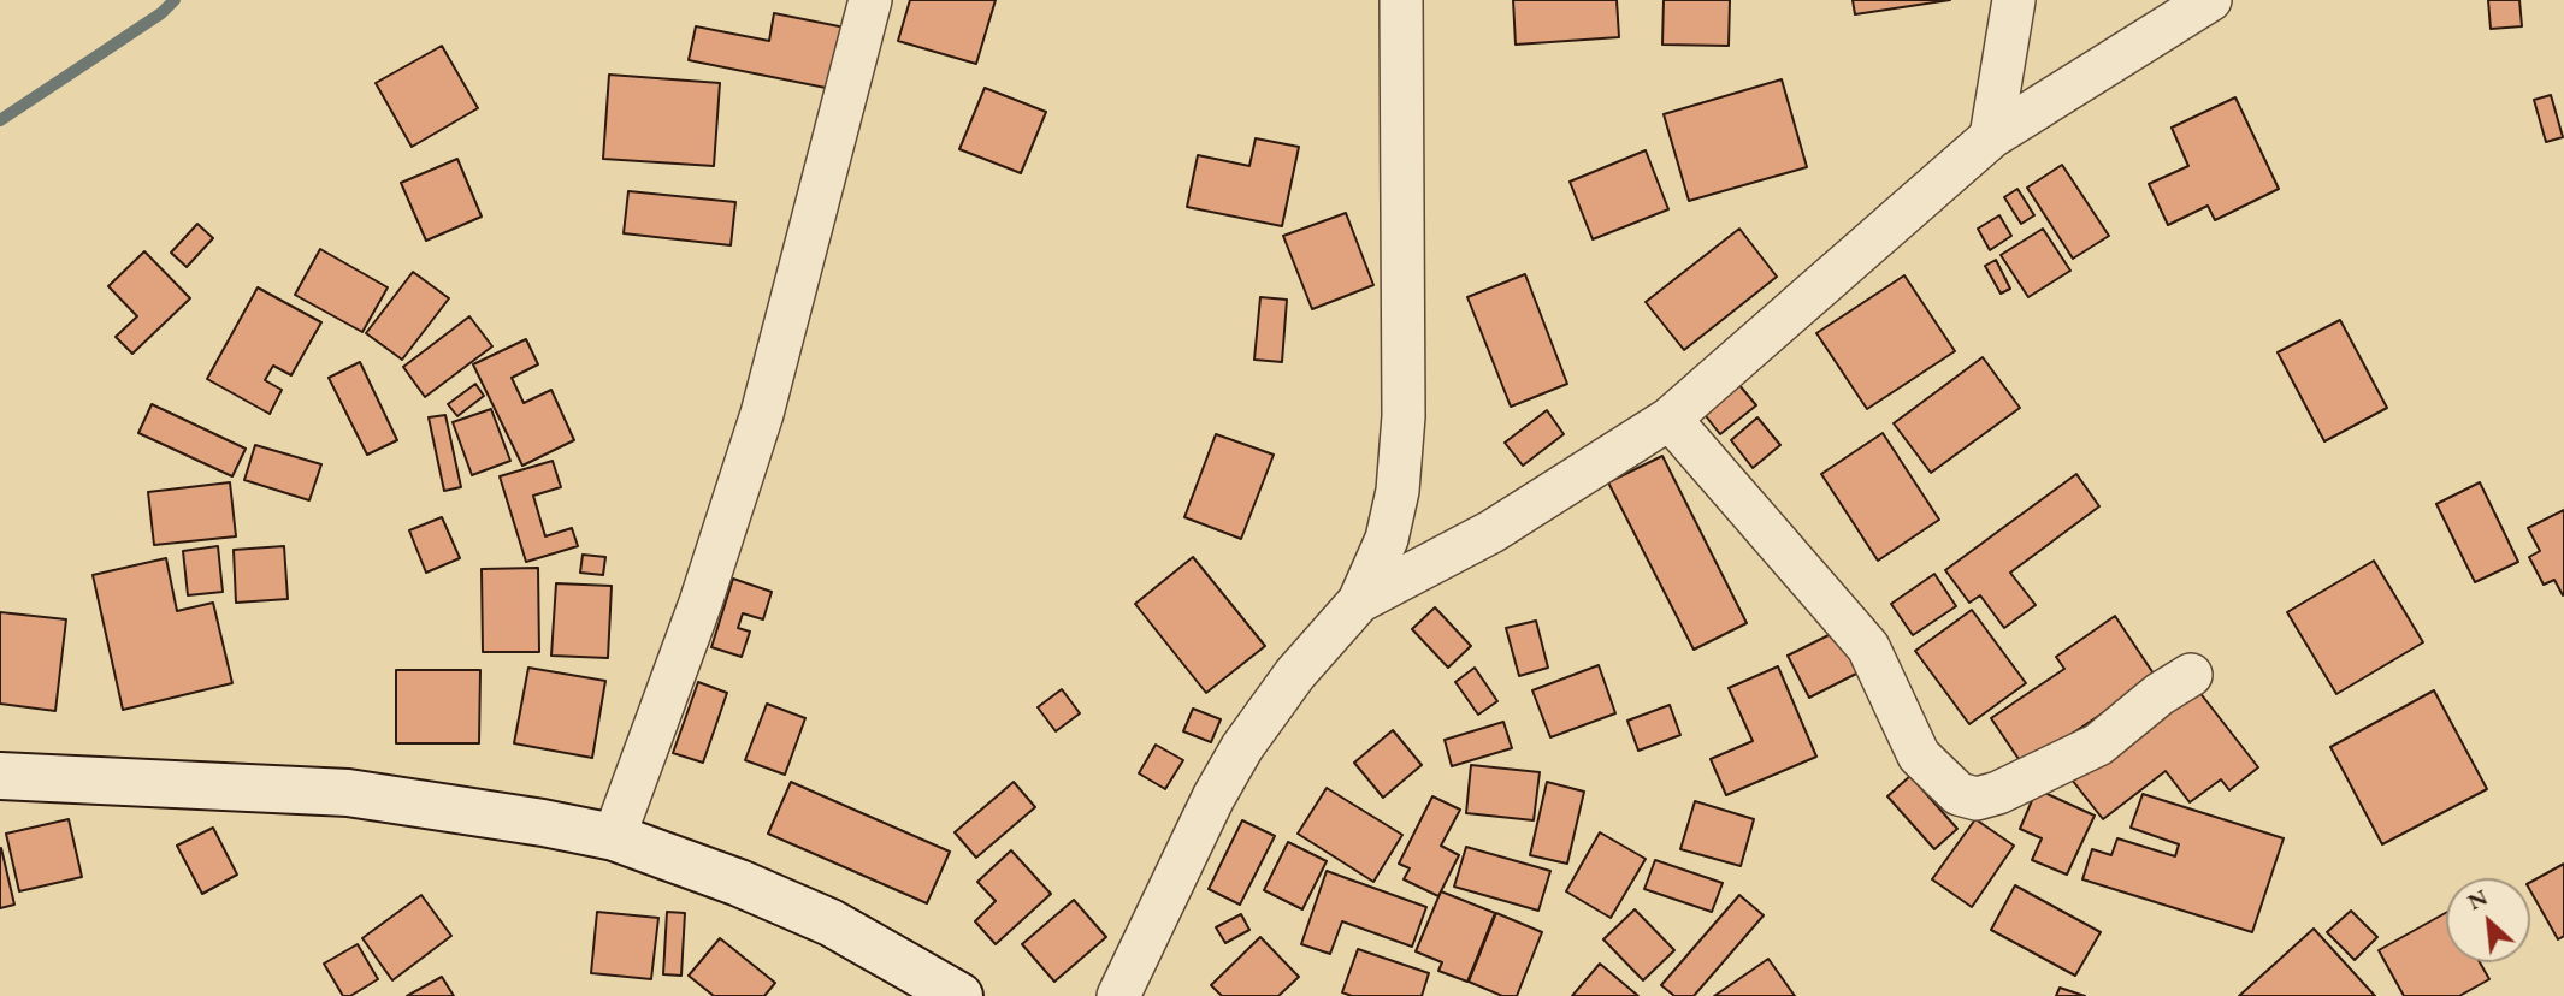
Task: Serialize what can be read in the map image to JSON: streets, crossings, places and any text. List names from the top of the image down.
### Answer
{
  "north": "top left"
}
